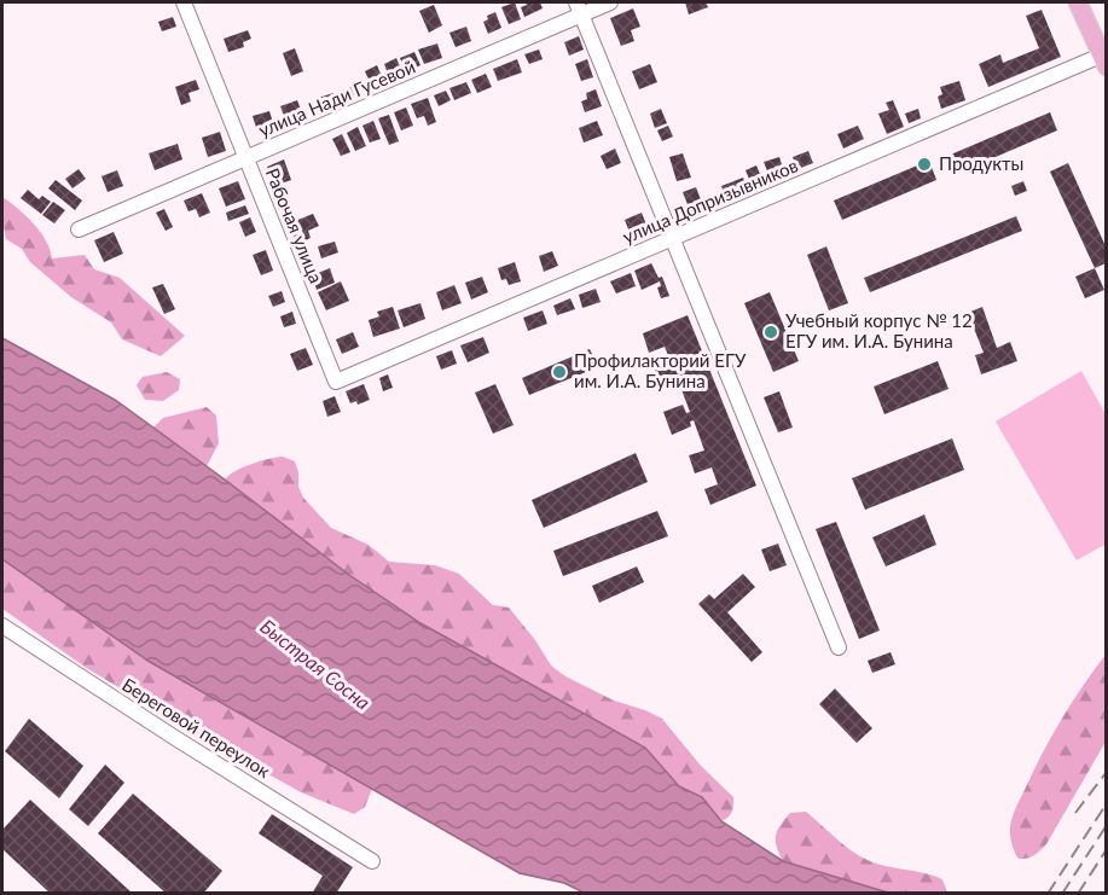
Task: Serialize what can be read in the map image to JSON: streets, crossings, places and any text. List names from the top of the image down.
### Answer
{
  "streets": {
    "street": [
      "улица Нади Гусевой",
      "улица Допризывников",
      "Рабочая улица",
      "Береговой переулок"
    ]
  },
  "crossings": [
    ["улица Нади Гусевой", "Рабочая улица"],
    ["улица Допризывников", "Рабочая улица"]
  ],
  "water": ["Быстрая Сосна"],
  "places": ["Продукты", "Учебный корпус № 12 ЕГУ им. И.А. Бунина", "Профилакторий ЕГУ им. И.А. Бунина"]
}
